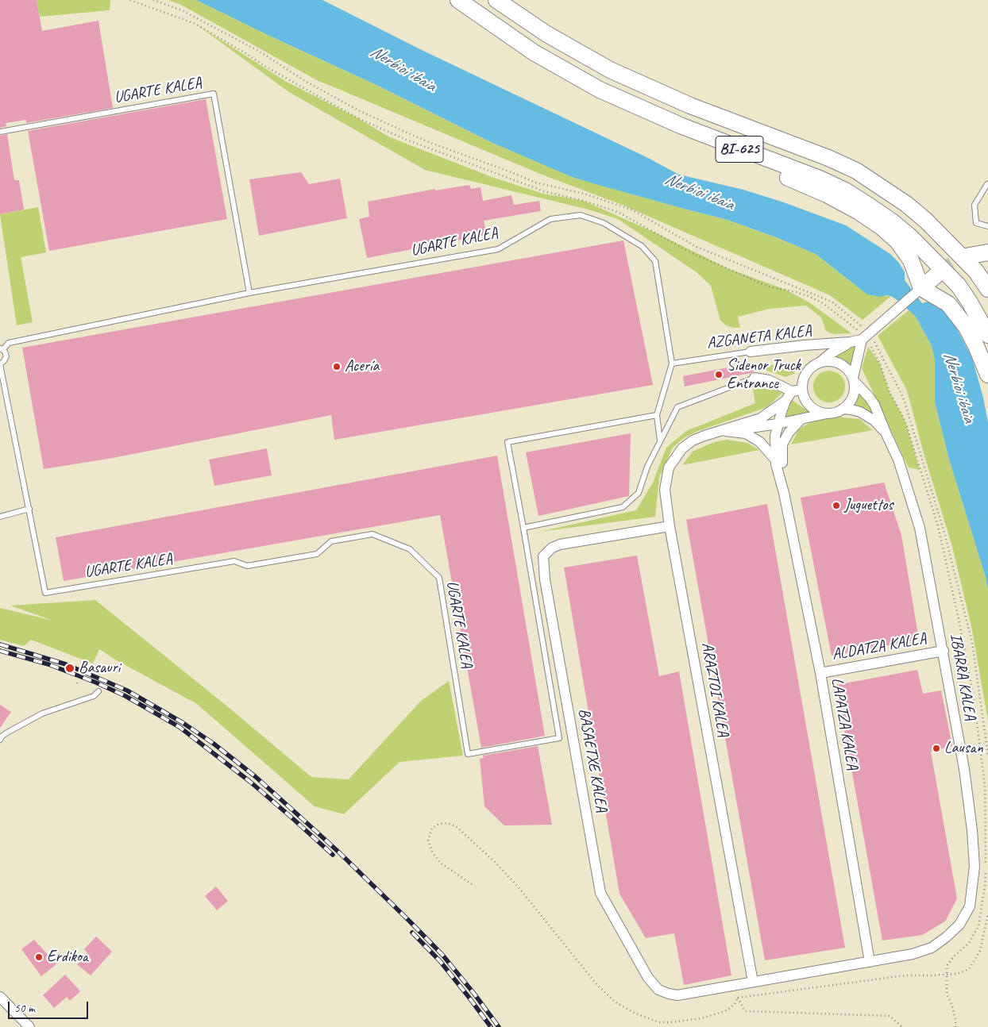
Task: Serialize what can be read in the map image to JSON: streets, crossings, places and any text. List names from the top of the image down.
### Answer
{
  "streets": {
    "main road": ["BI-625"],
    "street": [
      "AZGANETA KALEA",
      "ALDATZA KALEA",
      "IBARRA KALEA",
      "ARAZTOI KALEA",
      "LAPATZA KALEA",
      "BASAETXE KALEA"
    ],
    "lane": ["UGARTE KALEA"]
  },
  "crossings": [
    ["UGARTE KALEA", "AZGANETA KALEA"],
    ["AZGANETA KALEA", "IBARRA KALEA"],
    ["ALDATZA KALEA", "IBARRA KALEA"],
    ["ALDATZA KALEA", "LAPATZA KALEA"],
    ["IBARRA KALEA", "ARAZTOI KALEA"],
    ["IBARRA KALEA", "LAPATZA KALEA"],
    ["IBARRA KALEA", "BASAETXE KALEA"],
    ["ARAZTOI KALEA", "BASAETXE KALEA"]
  ],
  "water": ["Nerbioi ibaia"],
  "places": [
    "Acería",
    "Sidenor Truck Entrance",
    "Juguettos",
    "Basauri",
    "Lausan",
    "Erdikoa"
  ],
  "scale_bar": "50 m"
}
